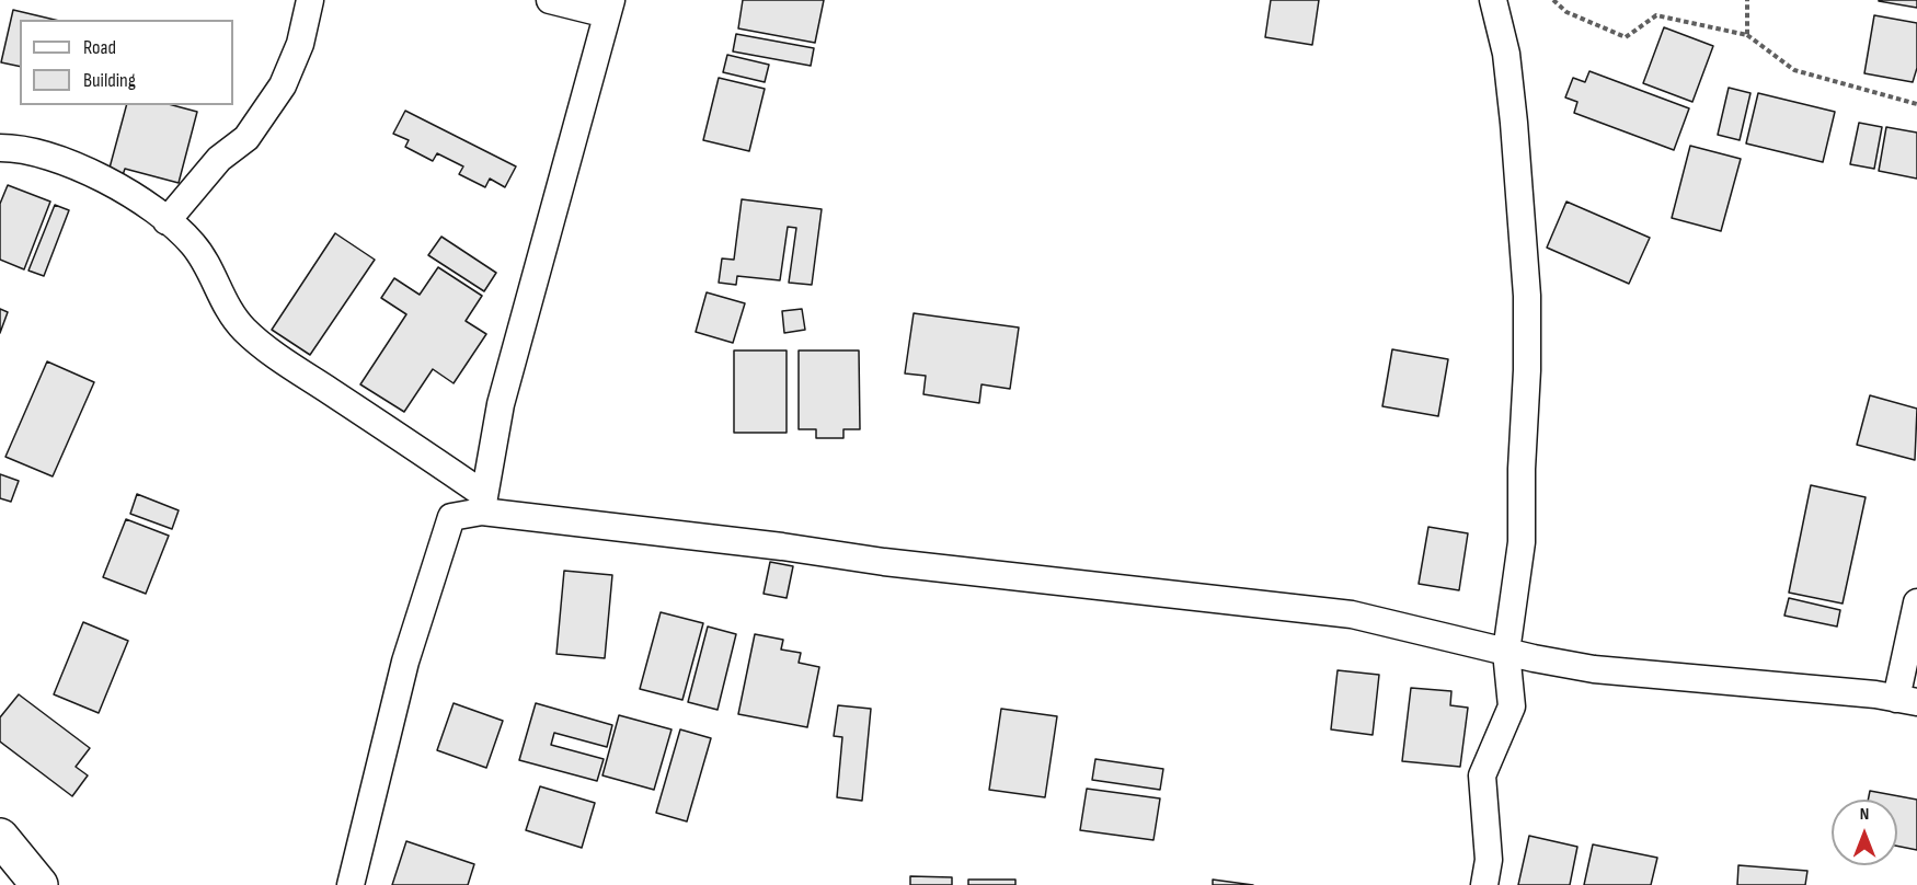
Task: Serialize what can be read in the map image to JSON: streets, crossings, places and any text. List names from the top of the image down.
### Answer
{
  "legend": ["Road", "Building"],
  "north": "top"
}
